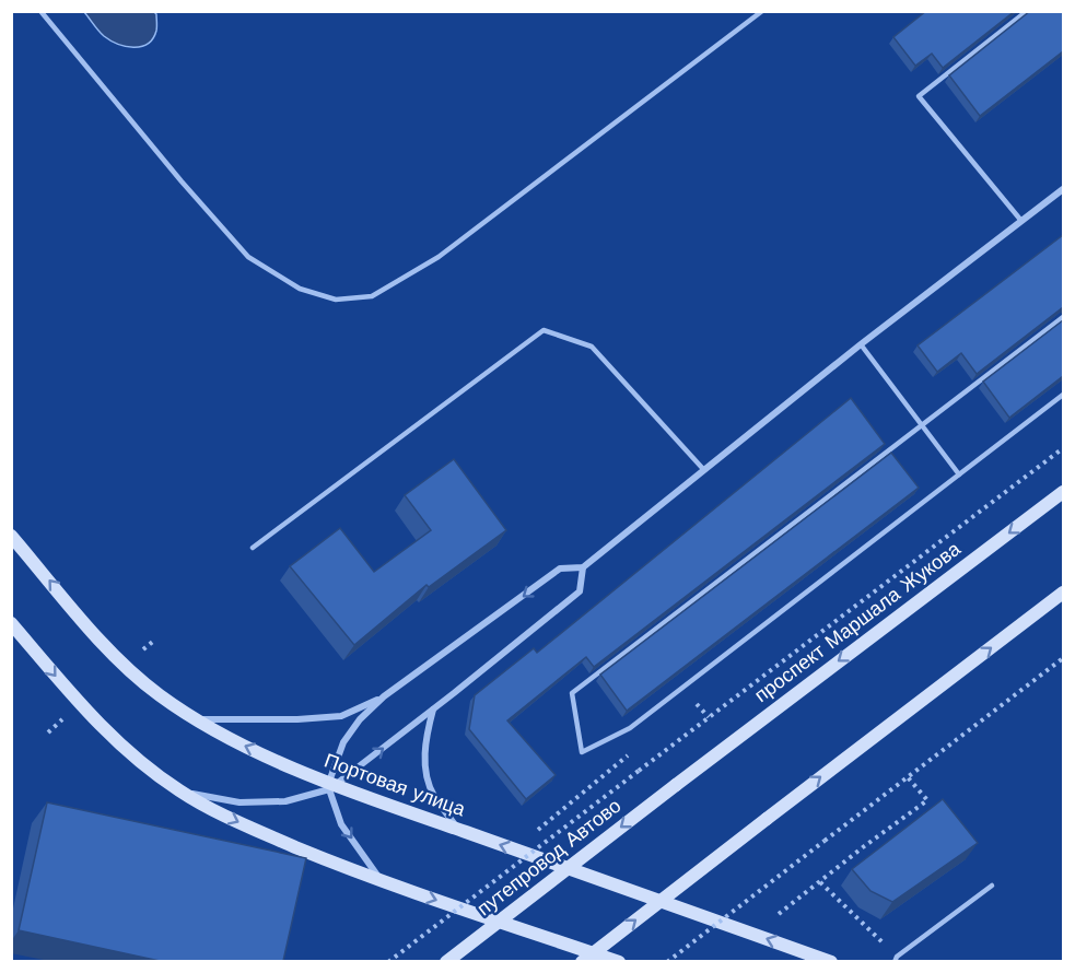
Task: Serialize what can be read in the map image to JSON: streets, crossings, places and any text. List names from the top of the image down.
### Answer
{
  "streets": {
    "street": ["проспект Маршала Жукова", "Портовая улица", "путепровод Автово"]
  },
  "crossings": [
    ["проспект Маршала Жукова", "путепровод Автово"]
  ]
}
